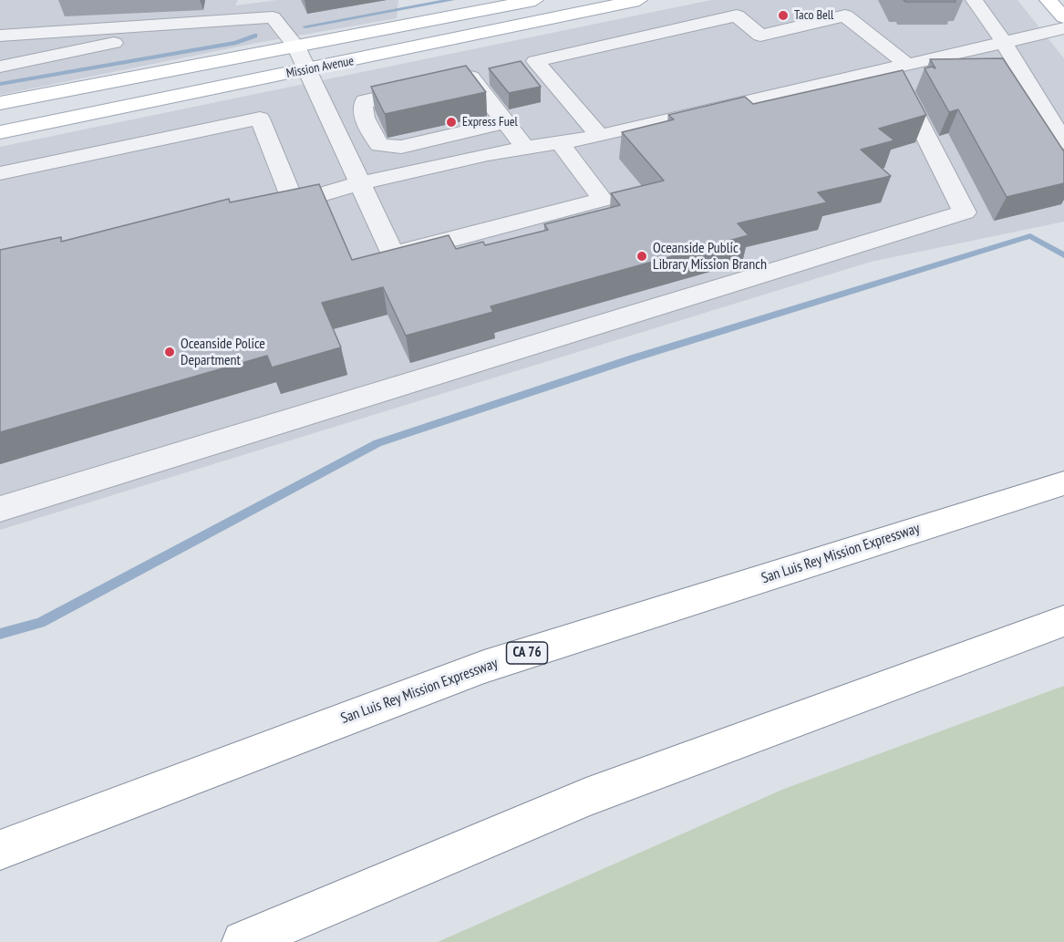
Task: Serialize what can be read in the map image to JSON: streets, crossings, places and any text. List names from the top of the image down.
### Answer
{
  "streets": {
    "main road": ["Mission Avenue", "San Luis Rey Mission Expressway", "CA 76"]
  },
  "places": [
    "Taco Bell",
    "Express Fuel",
    "Oceanside Public Library Mission Branch",
    "Oceanside Police Department"
  ]
}
